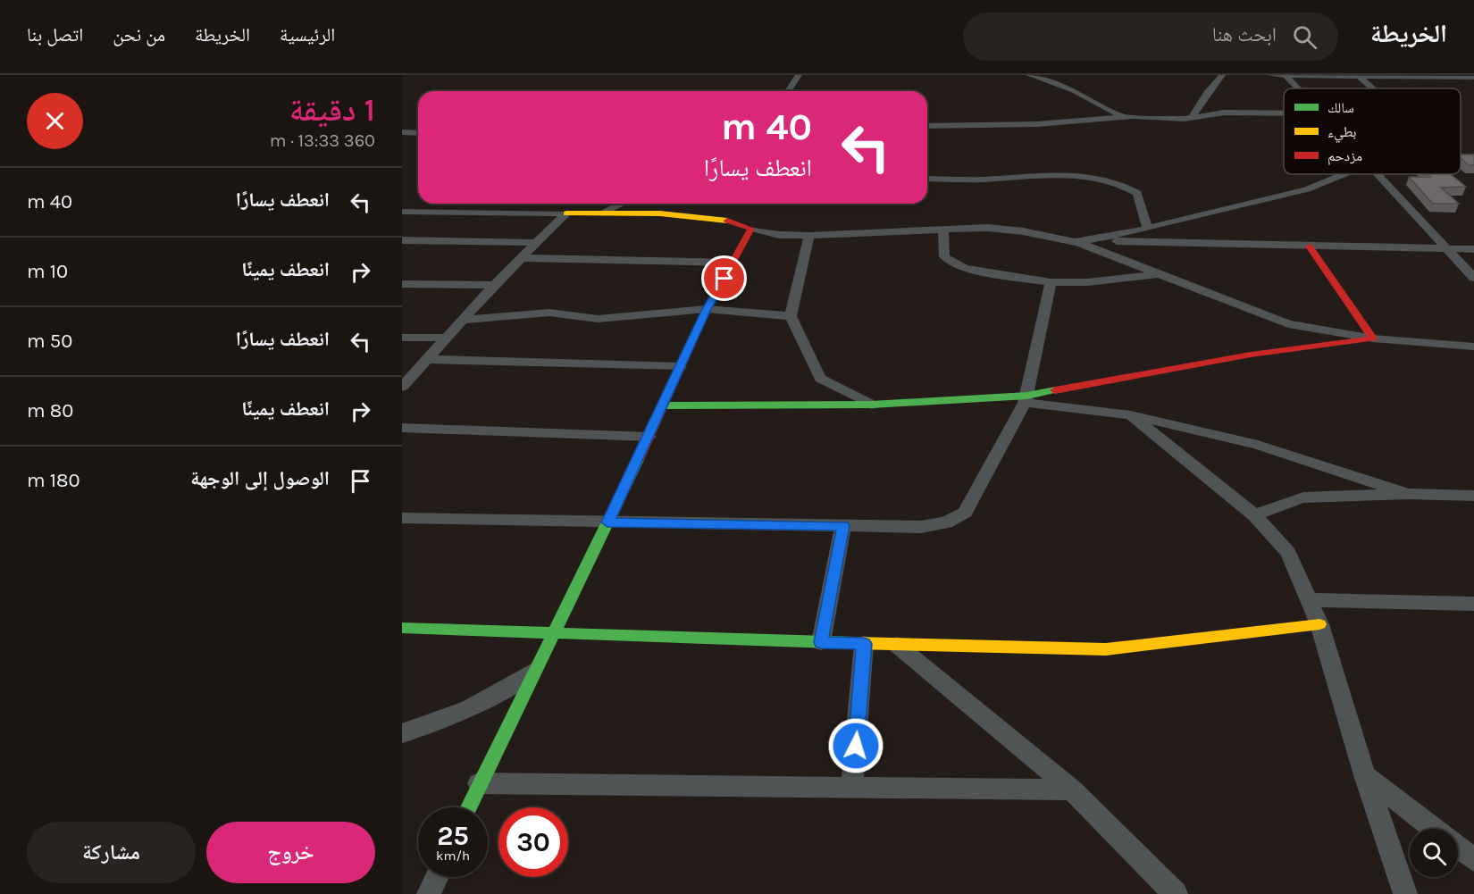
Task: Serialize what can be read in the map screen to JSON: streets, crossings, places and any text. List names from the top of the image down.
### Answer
{
  "legend": ["سالك", "بطيء", "مزدحم"],
  "page": {
    "header": "الخريطة",
    "search": "ابحث هنا",
    "nav": [
      "الرئيسية",
      "الخريطة",
      "من نحن",
      "اتصل بنا"
    ],
    "heading": ["1 دقيقة", "360 m · 13:33"],
    "turn": ["40 m", "انعطف يسارًا"],
    "list": [
      {
        "name": "انعطف يسارًا",
        "value": "40 m"
      },
      {
        "name": "انعطف يمينًا",
        "value": "10 m"
      },
      {
        "name": "انعطف يسارًا",
        "value": "50 m"
      },
      {
        "name": "انعطف يمينًا",
        "value": "80 m"
      },
      {
        "name": "الوصول إلى الوجهة",
        "value": "180 m"
      }
    ],
    "speed": "25 km/h",
    "limit": "30",
    "buttons": ["خروج", "مشاركة"]
  }
}
